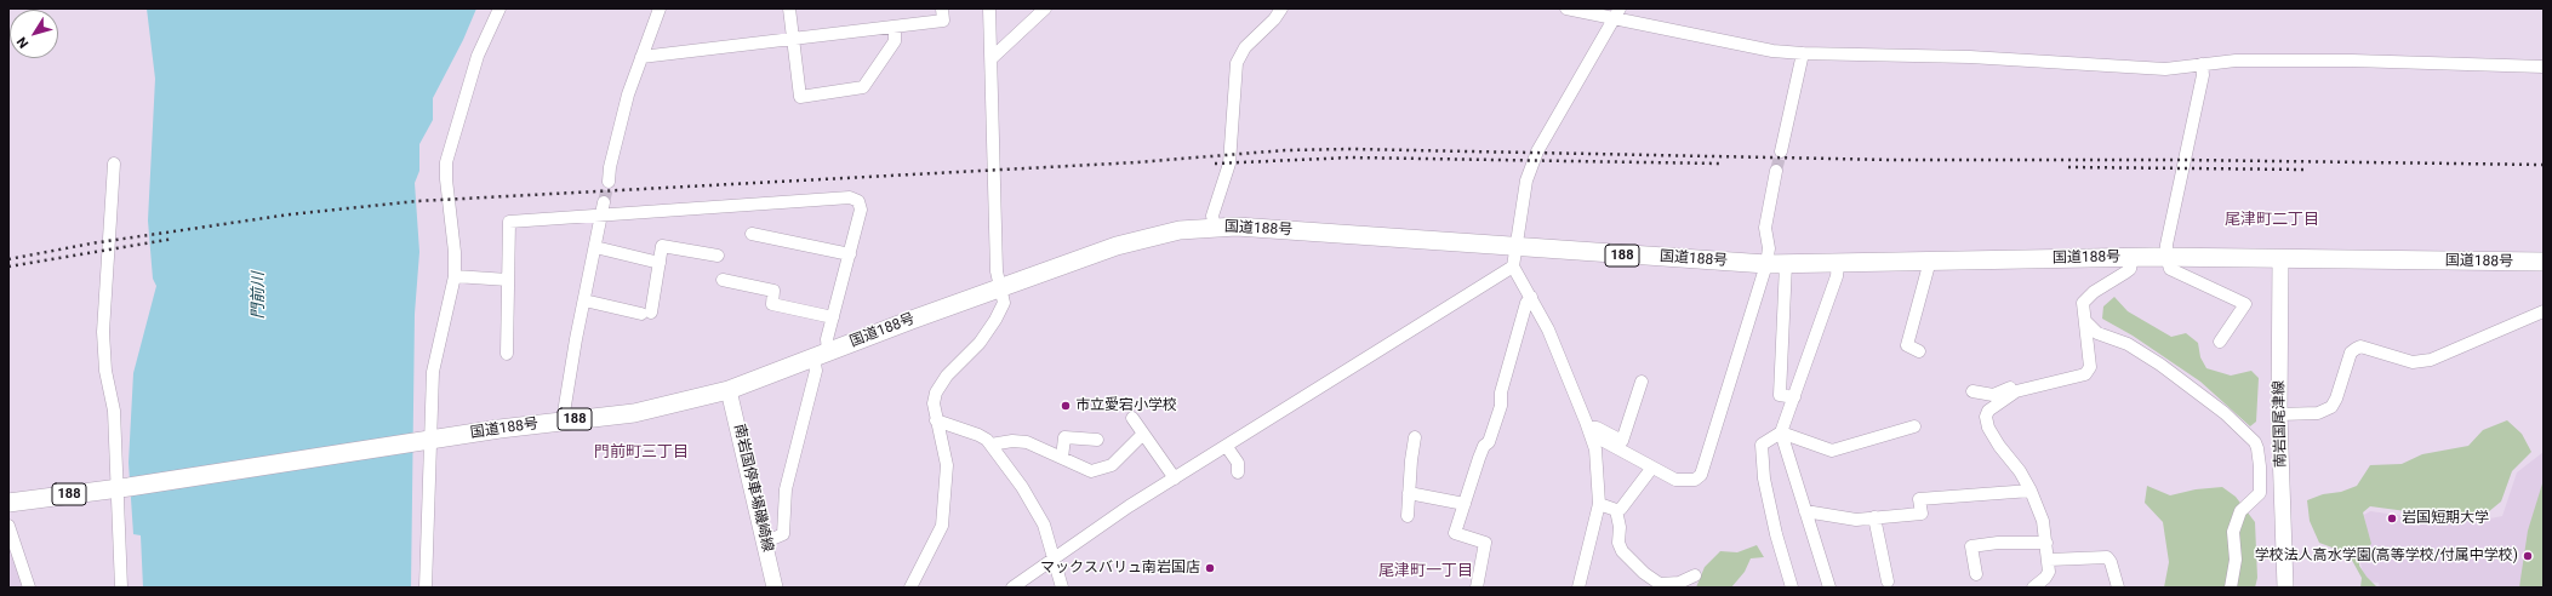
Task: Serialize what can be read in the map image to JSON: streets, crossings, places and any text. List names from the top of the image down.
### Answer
{
  "streets": {
    "highway": ["国道188号", "188"],
    "main road": ["南岩国尾津線", "南岩国停車場磯崎線"]
  },
  "crossings": [
    ["国道188号", "南岩国尾津線"],
    ["国道188号", "南岩国停車場磯崎線"]
  ],
  "districts": ["尾津町二丁目", "門前町三丁目", "尾津町一丁目"],
  "water": ["門前川"],
  "places": [
    "市立愛宕小学校",
    "岩国短期大学",
    "学校法人高水学園(高等学校/付属中学校)",
    "マックスバリュ南岩国店"
  ],
  "north": "bottom left"
}
